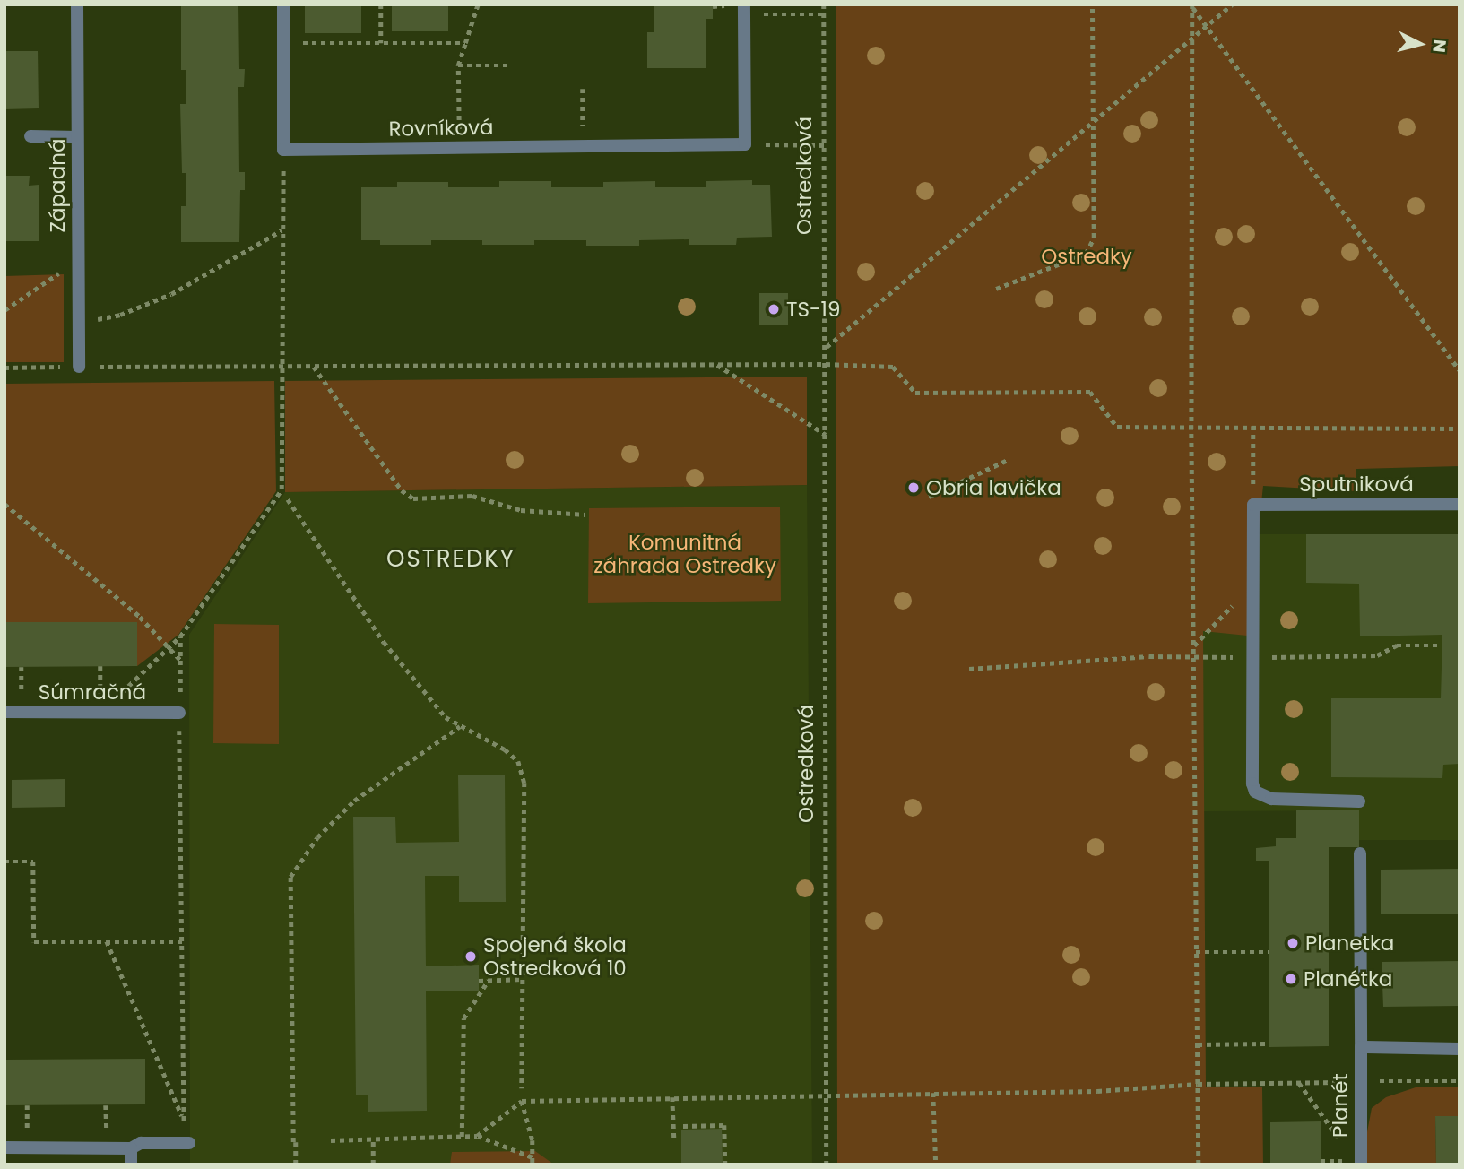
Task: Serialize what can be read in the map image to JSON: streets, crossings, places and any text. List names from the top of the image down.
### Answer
{
  "streets": {
    "street": [
      "Rovníková",
      "Západná",
      "Sputniková",
      "Súmračná",
      "Planét"
    ],
    "path": ["Ostredková"]
  },
  "districts": ["OSTREDKY"],
  "parks": ["Ostredky", "Komunitná záhrada Ostredky"],
  "places": [
    "TS-19",
    "Obria lavička",
    "Planetka",
    "Spojená škola Ostredková 10",
    "Planétka"
  ],
  "north": "right"
}
